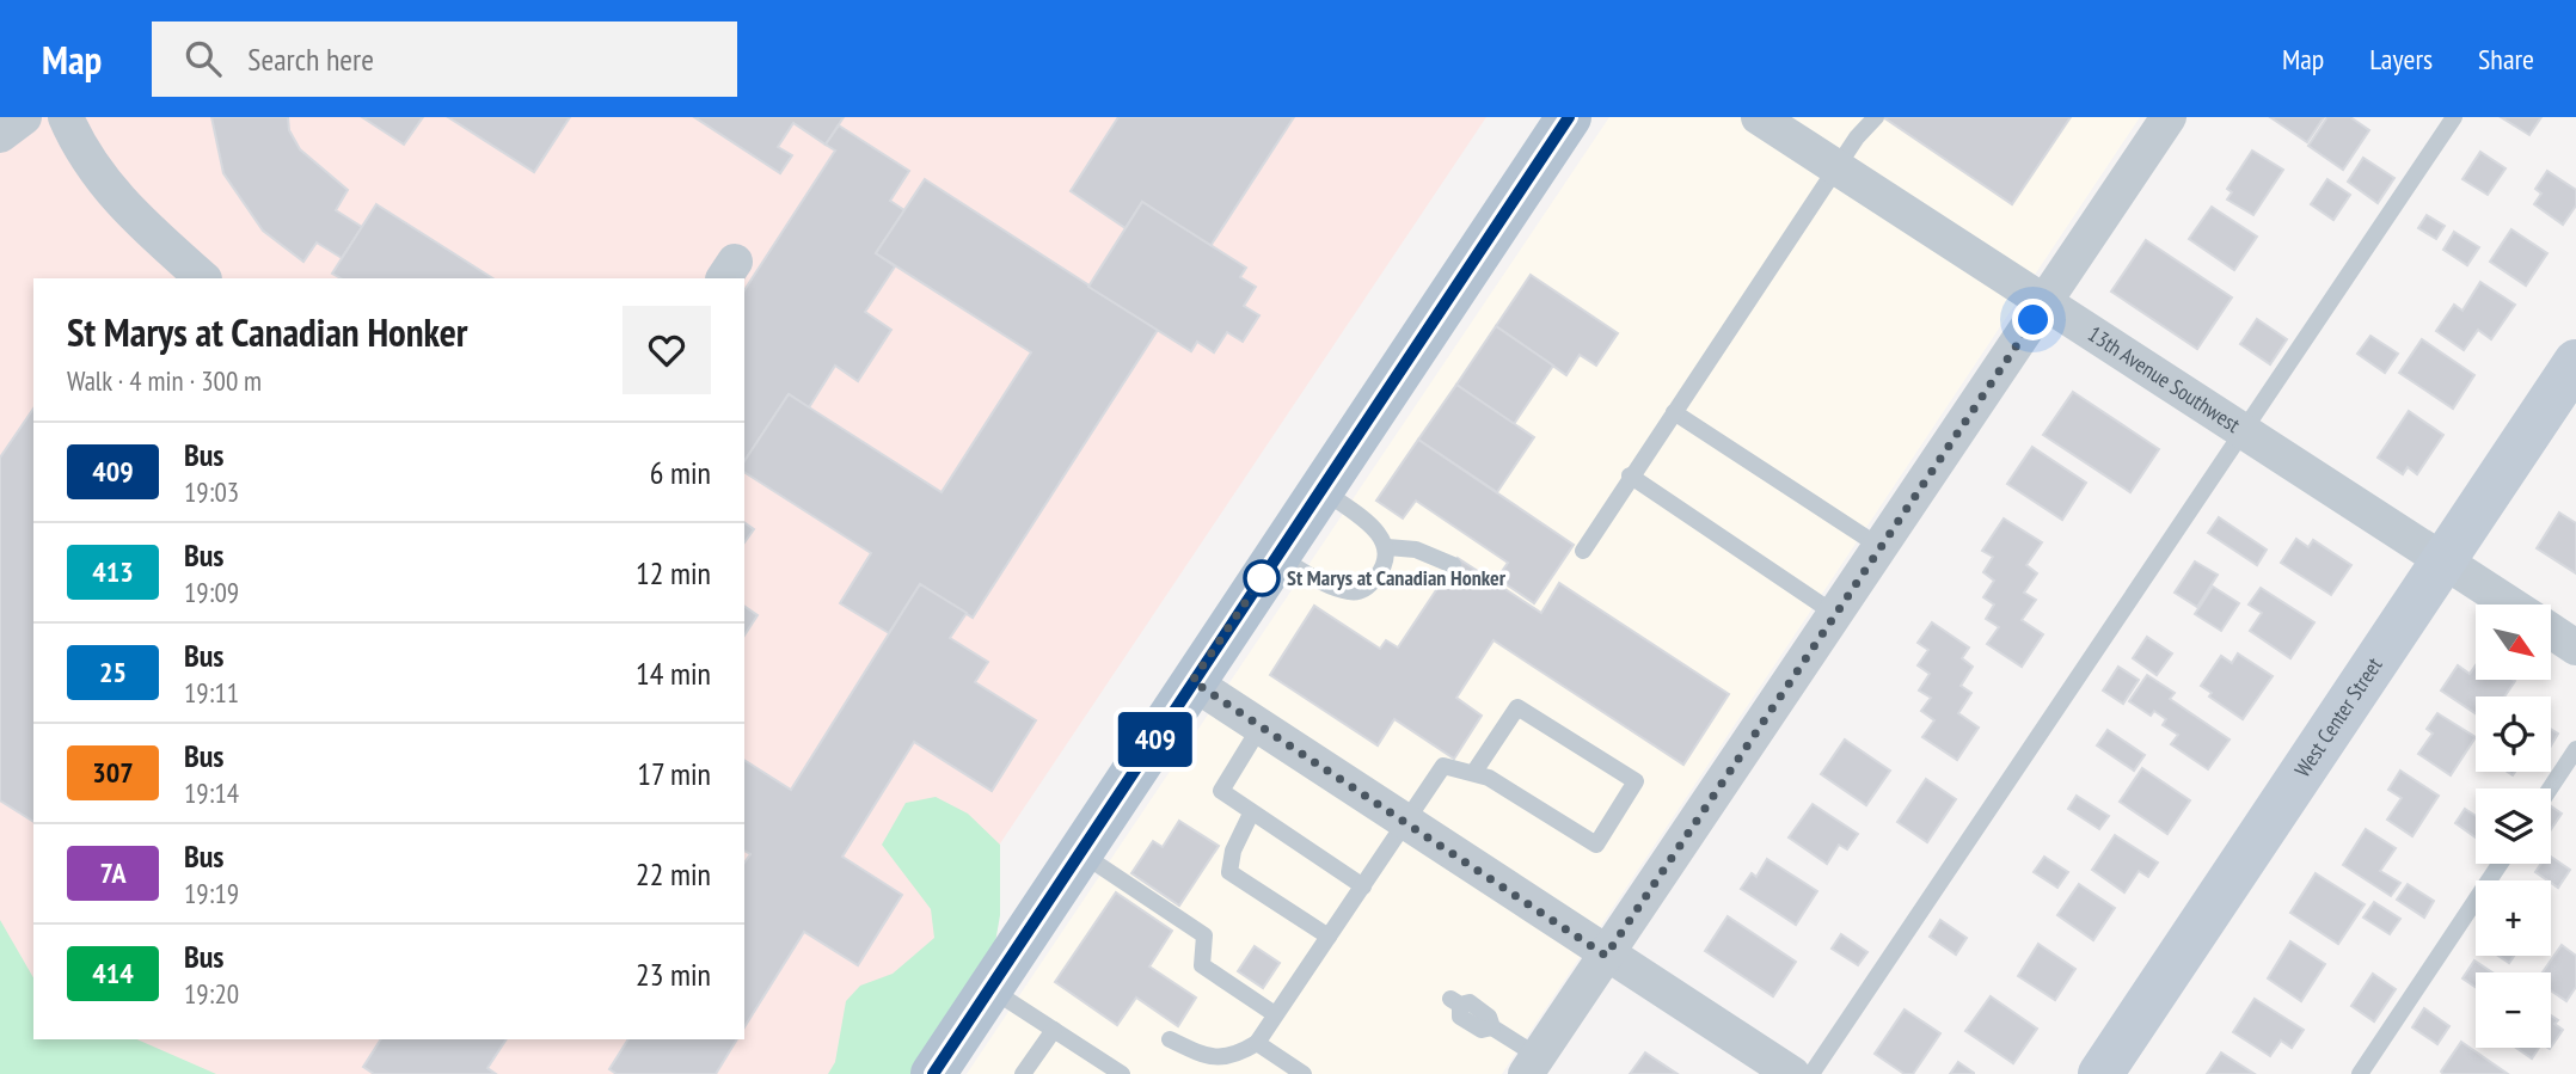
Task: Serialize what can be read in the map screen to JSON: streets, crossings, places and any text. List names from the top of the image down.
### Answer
{
  "streets": {
    "street": ["13th Avenue Southwest", "West Center Street"]
  },
  "crossings": [
    ["13th Avenue Southwest", "West Center Street"]
  ],
  "places": ["St Marys at Canadian Honker"],
  "lines": ["bus line 409"],
  "north": "bottom right",
  "page": {
    "header": "Map",
    "search": "Search here",
    "nav": ["Map", "Layers", "Share"],
    "on_map": "409",
    "heading": ["St Marys at Canadian Honker", "Walk · 4 min · 300 m"],
    "list": [
      {
        "mark": "409",
        "name": "Bus",
        "note": "19:03",
        "value": "6 min"
      },
      {
        "mark": "413",
        "name": "Bus",
        "note": "19:09",
        "value": "12 min"
      },
      {
        "mark": "25",
        "name": "Bus",
        "note": "19:11",
        "value": "14 min"
      },
      {
        "mark": "307",
        "name": "Bus",
        "note": "19:14",
        "value": "17 min"
      },
      {
        "mark": "7A",
        "name": "Bus",
        "note": "19:19",
        "value": "22 min"
      },
      {
        "mark": "414",
        "name": "Bus",
        "note": "19:20",
        "value": "23 min"
      }
    ],
    "map_buttons": ["+", "−"]
  }
}
